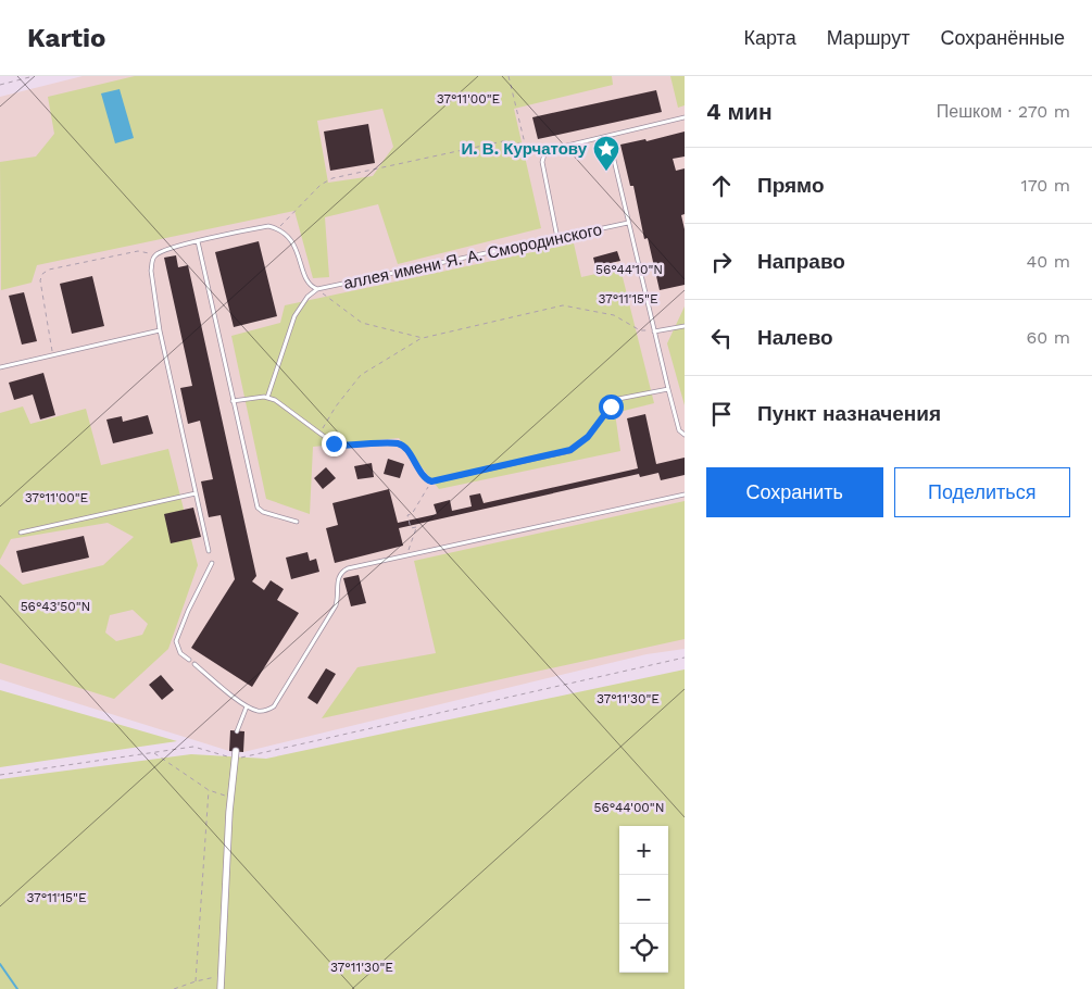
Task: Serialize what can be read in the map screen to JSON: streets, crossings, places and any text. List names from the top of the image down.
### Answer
{
  "streets": {
    "lane": ["аллея имени Я. А. Смородинского"]
  },
  "places": {
    "place": ["И. В. Курчатову"]
  },
  "page": {
    "header": "Kartio",
    "nav": ["Карта", "Маршрут", "Сохранённые"],
    "heading": ["4 мин", "Пешком · 270 m"],
    "list": [
      ["Прямо", "170 m"],
      ["Направо", "40 m"],
      ["Налево", "60 m"],
      "Пункт назначения"
    ],
    "buttons": ["Сохранить", "Поделиться"],
    "map_buttons": ["+", "−"]
  },
  "coordinates": [
    "37°11'00\"E",
    "56°44'10\"N",
    "37°11'15\"E",
    "56°43'50\"N",
    "37°11'30\"E",
    "56°44'00\"N"
  ]
}
